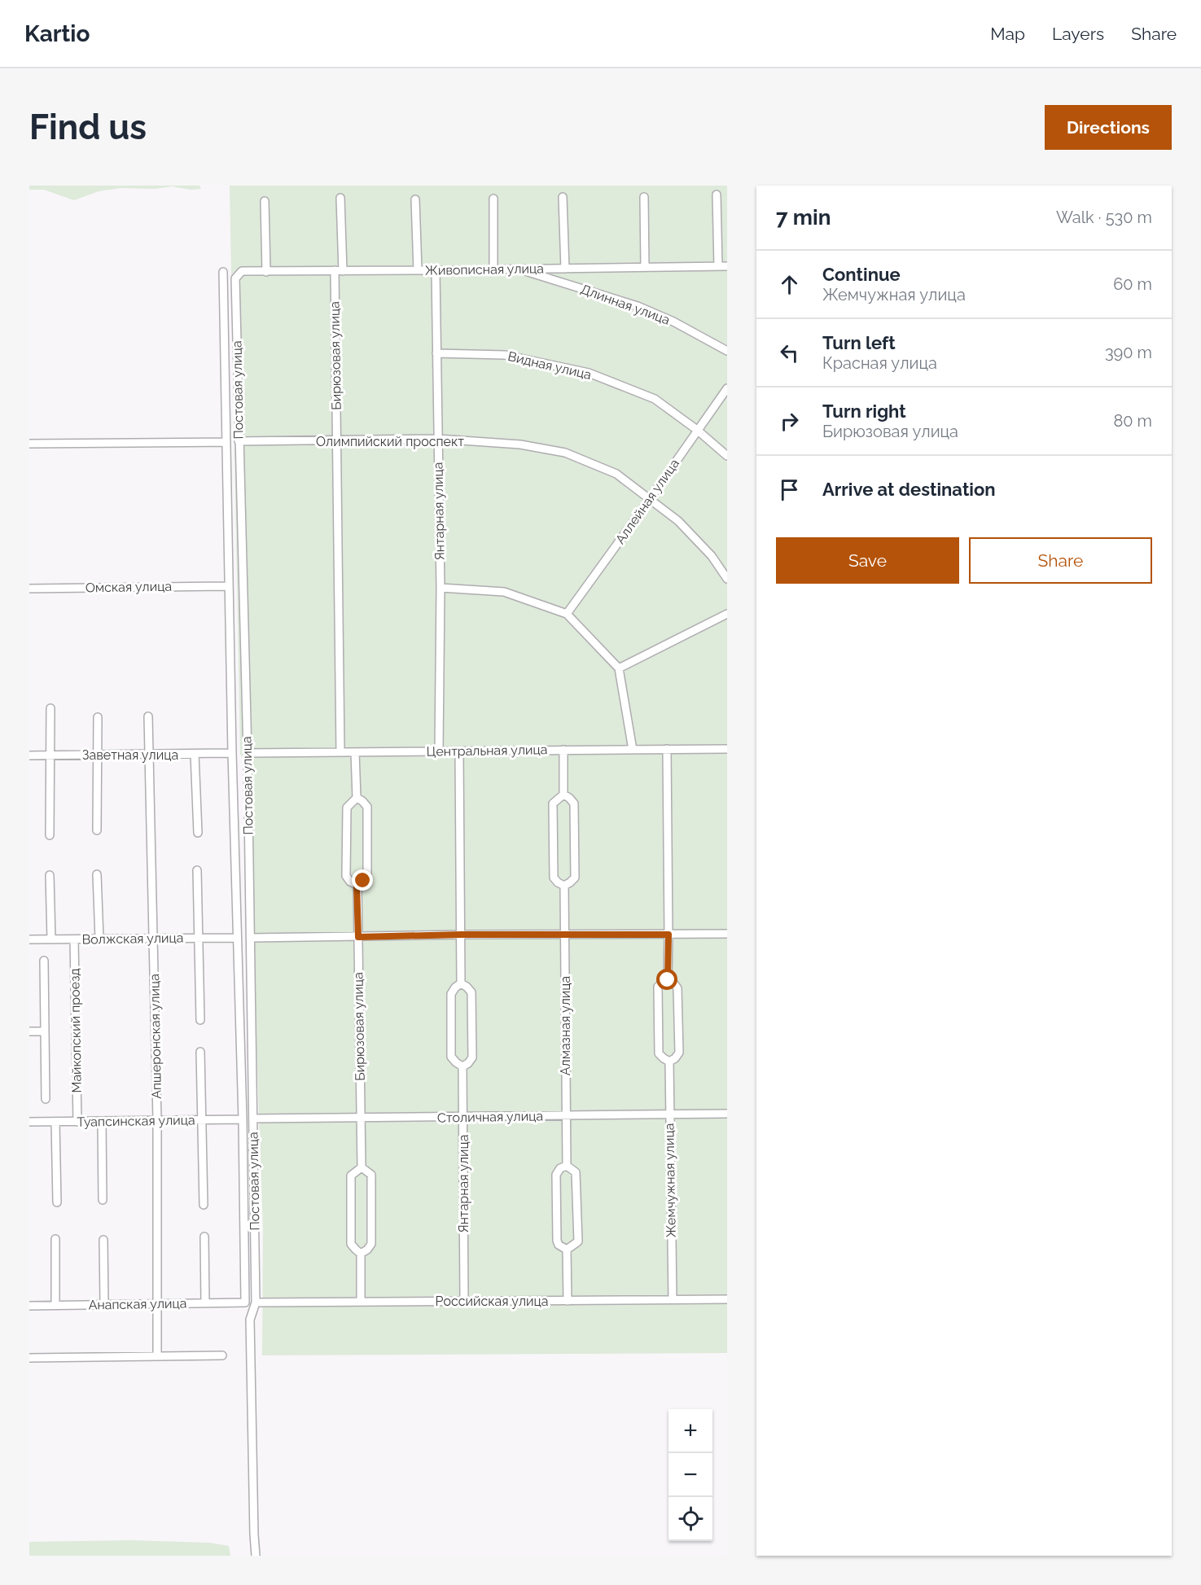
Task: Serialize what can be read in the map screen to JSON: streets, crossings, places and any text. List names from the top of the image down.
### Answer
{
  "streets": {
    "street": [
      "Живописная улица",
      "Длинная улица",
      "Бирюзовая улица",
      "Видная улица",
      "Постовая улица",
      "Олимпийский проспект",
      "Аллейная улица",
      "Янтарная улица",
      "Омская улица",
      "Центральная улица",
      "Заветная улица",
      "Волжская улица",
      "Алмазная улица",
      "Майкопский проезд",
      "Апшеронская улица",
      "Столичная улица",
      "Туапсинская улица",
      "Жемчужная улица",
      "Российская улица",
      "Анапская улица"
    ]
  },
  "crossings": [
    ["Живописная улица", "Длинная улица"],
    ["Живописная улица", "Бирюзовая улица"],
    ["Живописная улица", "Постовая улица"],
    ["Живописная улица", "Янтарная улица"],
    ["Бирюзовая улица", "Олимпийский проспект"],
    ["Бирюзовая улица", "Центральная улица"],
    ["Бирюзовая улица", "Столичная улица"],
    ["Бирюзовая улица", "Российская улица"],
    ["Видная улица", "Аллейная улица"],
    ["Видная улица", "Янтарная улица"],
    ["Постовая улица", "Олимпийский проспект"],
    ["Постовая улица", "Омская улица"],
    ["Постовая улица", "Центральная улица"],
    ["Постовая улица", "Заветная улица"],
    ["Постовая улица", "Волжская улица"],
    ["Постовая улица", "Столичная улица"],
    ["Постовая улица", "Туапсинская улица"],
    ["Постовая улица", "Российская улица"],
    ["Постовая улица", "Анапская улица"],
    ["Олимпийский проспект", "Аллейная улица"],
    ["Олимпийский проспект", "Янтарная улица"],
    ["Янтарная улица", "Центральная улица"],
    ["Янтарная улица", "Столичная улица"],
    ["Янтарная улица", "Российская улица"],
    ["Центральная улица", "Алмазная улица"],
    ["Центральная улица", "Жемчужная улица"],
    ["Заветная улица", "Апшеронская улица"],
    ["Волжская улица", "Майкопский проезд"],
    ["Волжская улица", "Апшеронская улица"],
    ["Алмазная улица", "Столичная улица"],
    ["Майкопский проезд", "Туапсинская улица"],
    ["Апшеронская улица", "Туапсинская улица"],
    ["Апшеронская улица", "Анапская улица"],
    ["Столичная улица", "Жемчужная улица"],
    ["Жемчужная улица", "Российская улица"]
  ],
  "page": {
    "header": "Kartio",
    "nav": ["Map", "Layers", "Share"],
    "buttons": [
      "Directions",
      ["Save", "Share"]
    ],
    "title": "Find us",
    "heading": ["7 min", "Walk · 530 m"],
    "list": [
      ["Continue", "Жемчужная улица", "60 m"],
      ["Turn left", "Красная улица", "390 m"],
      ["Turn right", "Бирюзовая улица", "80 m"],
      "Arrive at destination"
    ],
    "map_buttons": ["+", "−"]
  }
}
